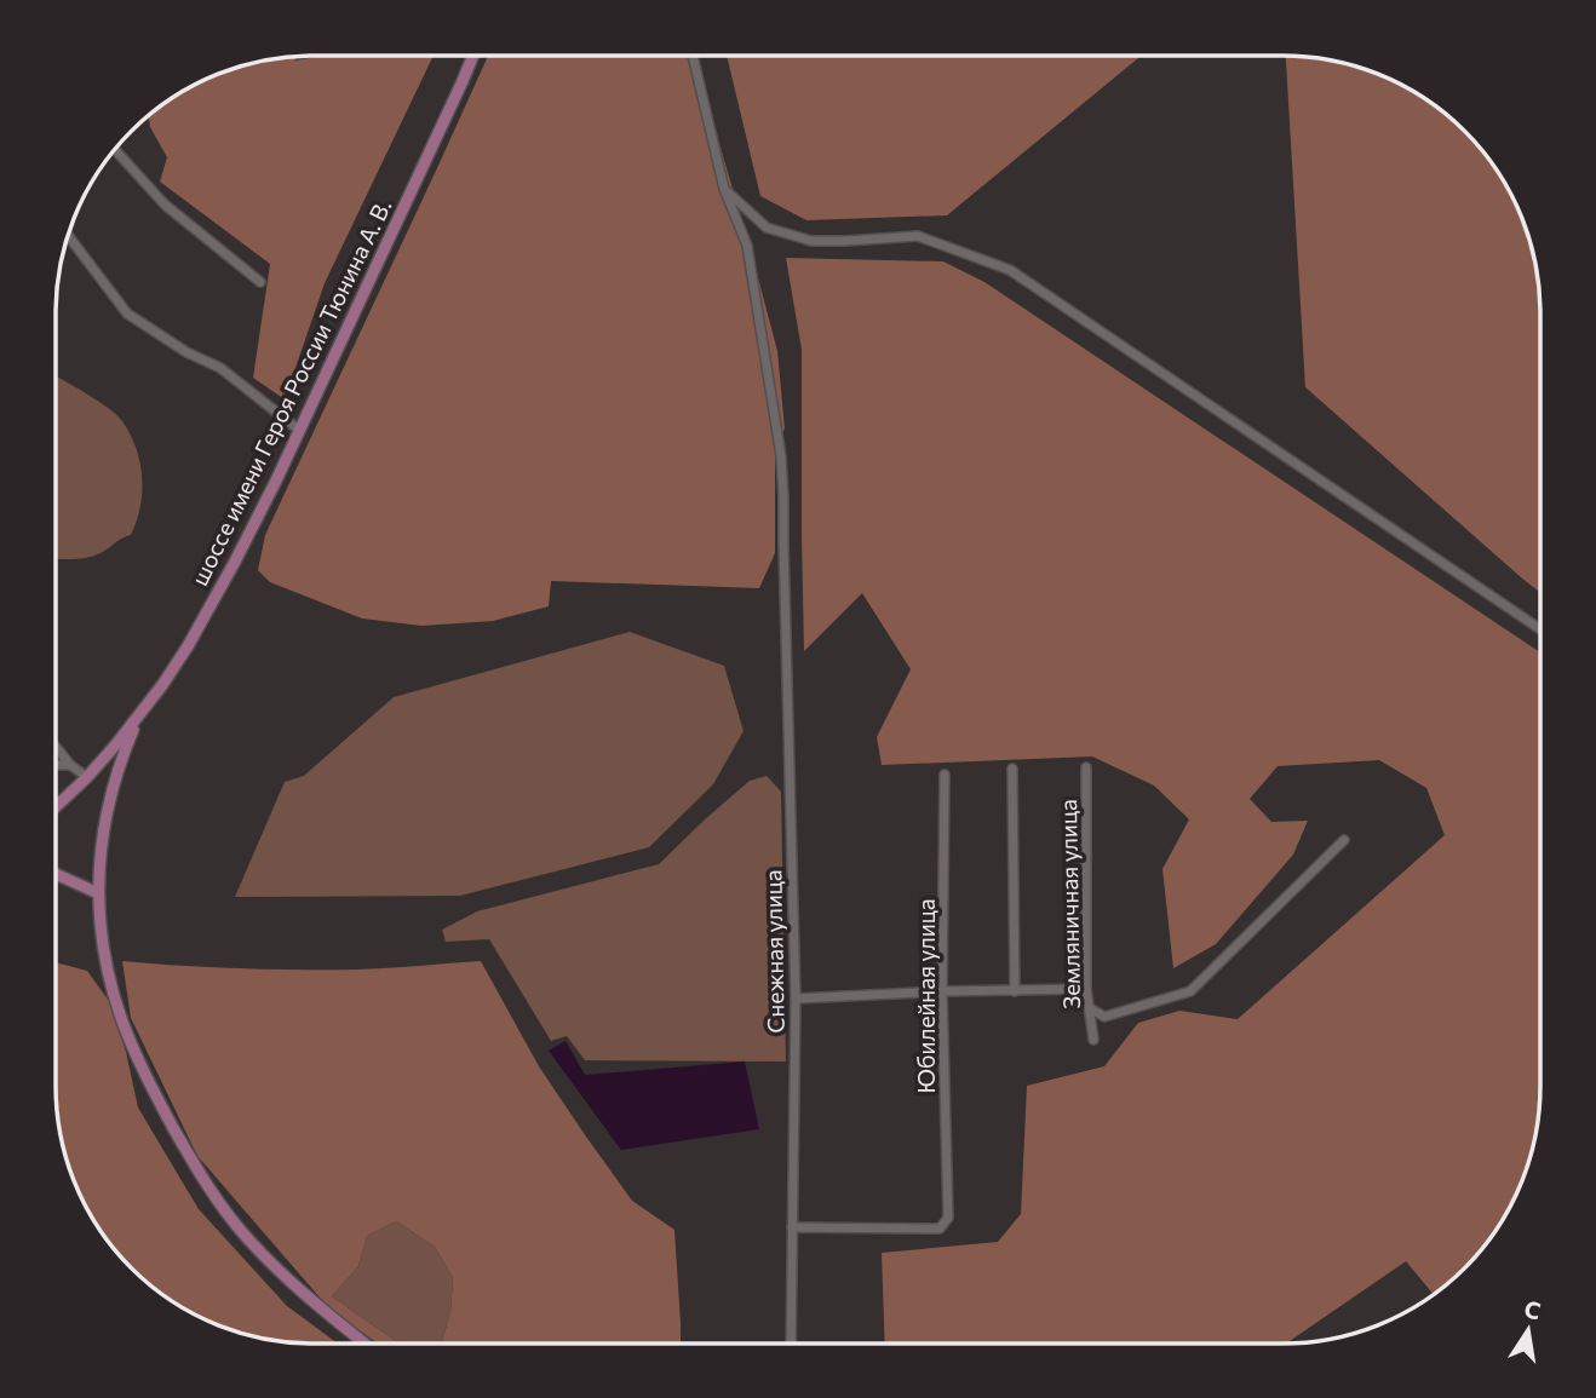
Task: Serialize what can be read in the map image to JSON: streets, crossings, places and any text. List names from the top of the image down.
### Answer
{
  "streets": {
    "main road": ["шоссе имени Героя России Тюнина А. В."],
    "street": ["Земляничная улица", "Снежная улица", "Юбилейная улица"]
  },
  "crossings": [
    ["Снежная улица", "Юбилейная улица"]
  ],
  "north": "top"
}
